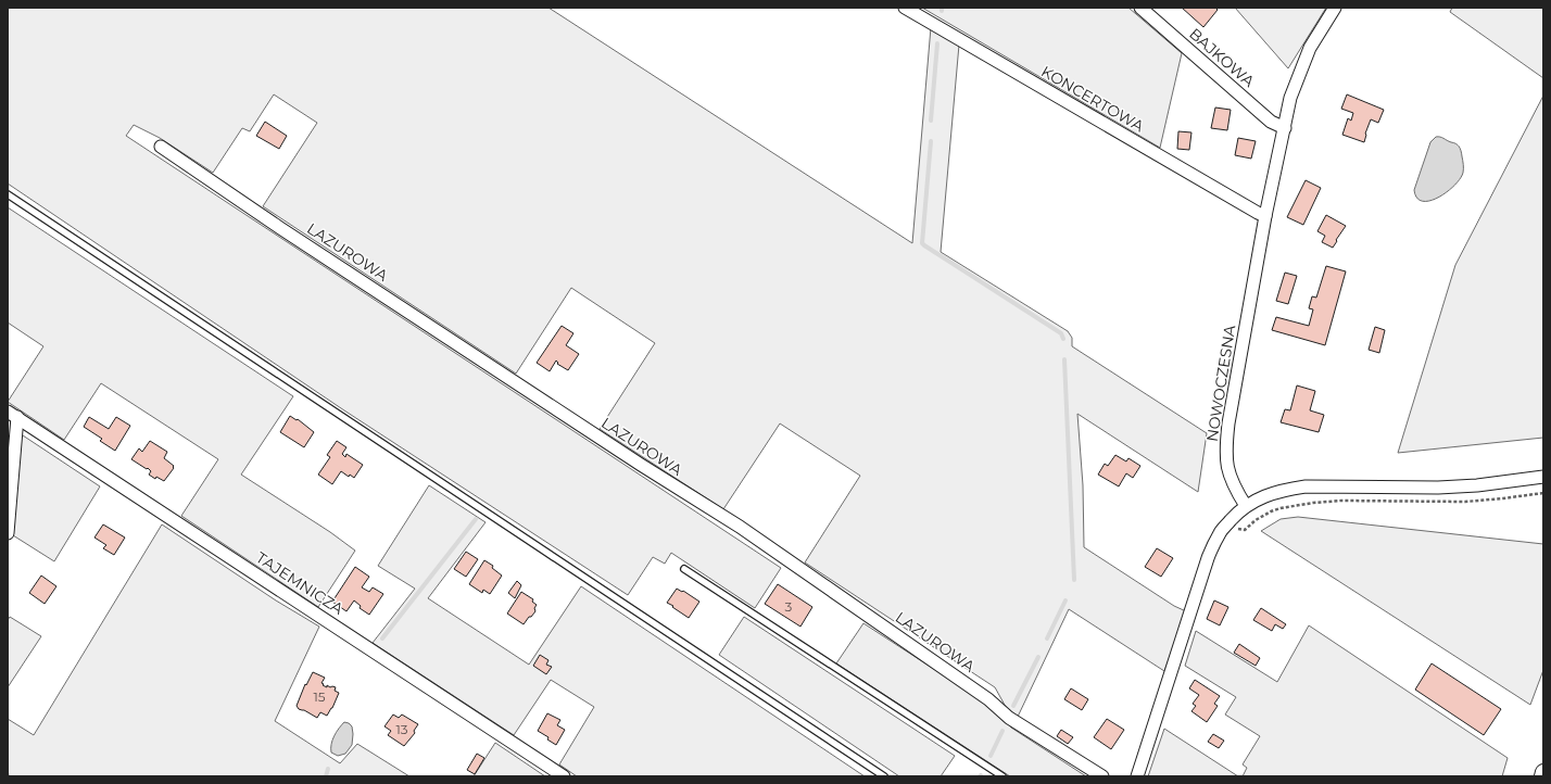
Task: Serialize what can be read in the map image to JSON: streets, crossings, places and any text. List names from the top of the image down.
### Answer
{
  "streets": {
    "street": [
      "BAJKOWA",
      "KONCERTOWA",
      "LAZUROWA",
      "NOWOCZESNA",
      "TAJEMNICZA"
    ]
  },
  "crossings": [
    ["BAJKOWA", "NOWOCZESNA"],
    ["KONCERTOWA", "NOWOCZESNA"]
  ],
  "house_numbers": ["3", "15", "13"]
}
